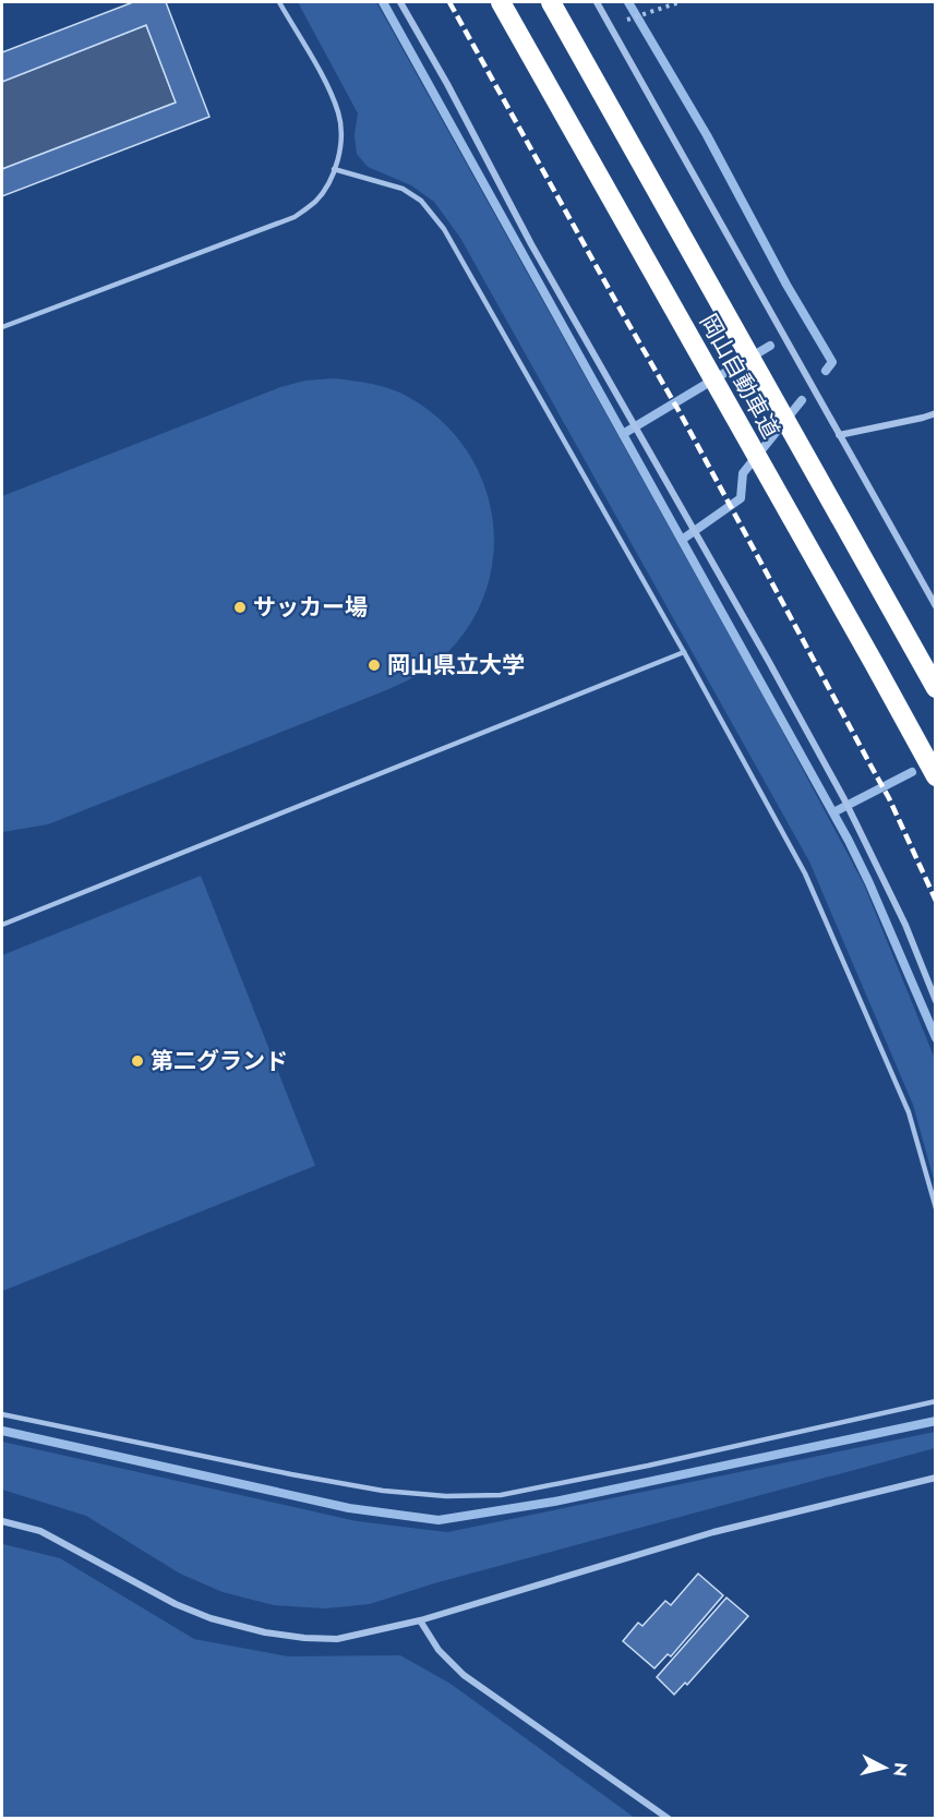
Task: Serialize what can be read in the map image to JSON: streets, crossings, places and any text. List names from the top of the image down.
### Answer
{
  "streets": {
    "highway": ["岡山自動車道"]
  },
  "places": ["サッカー場", "岡山県立大学", "第二グランド"],
  "north": "right"
}
